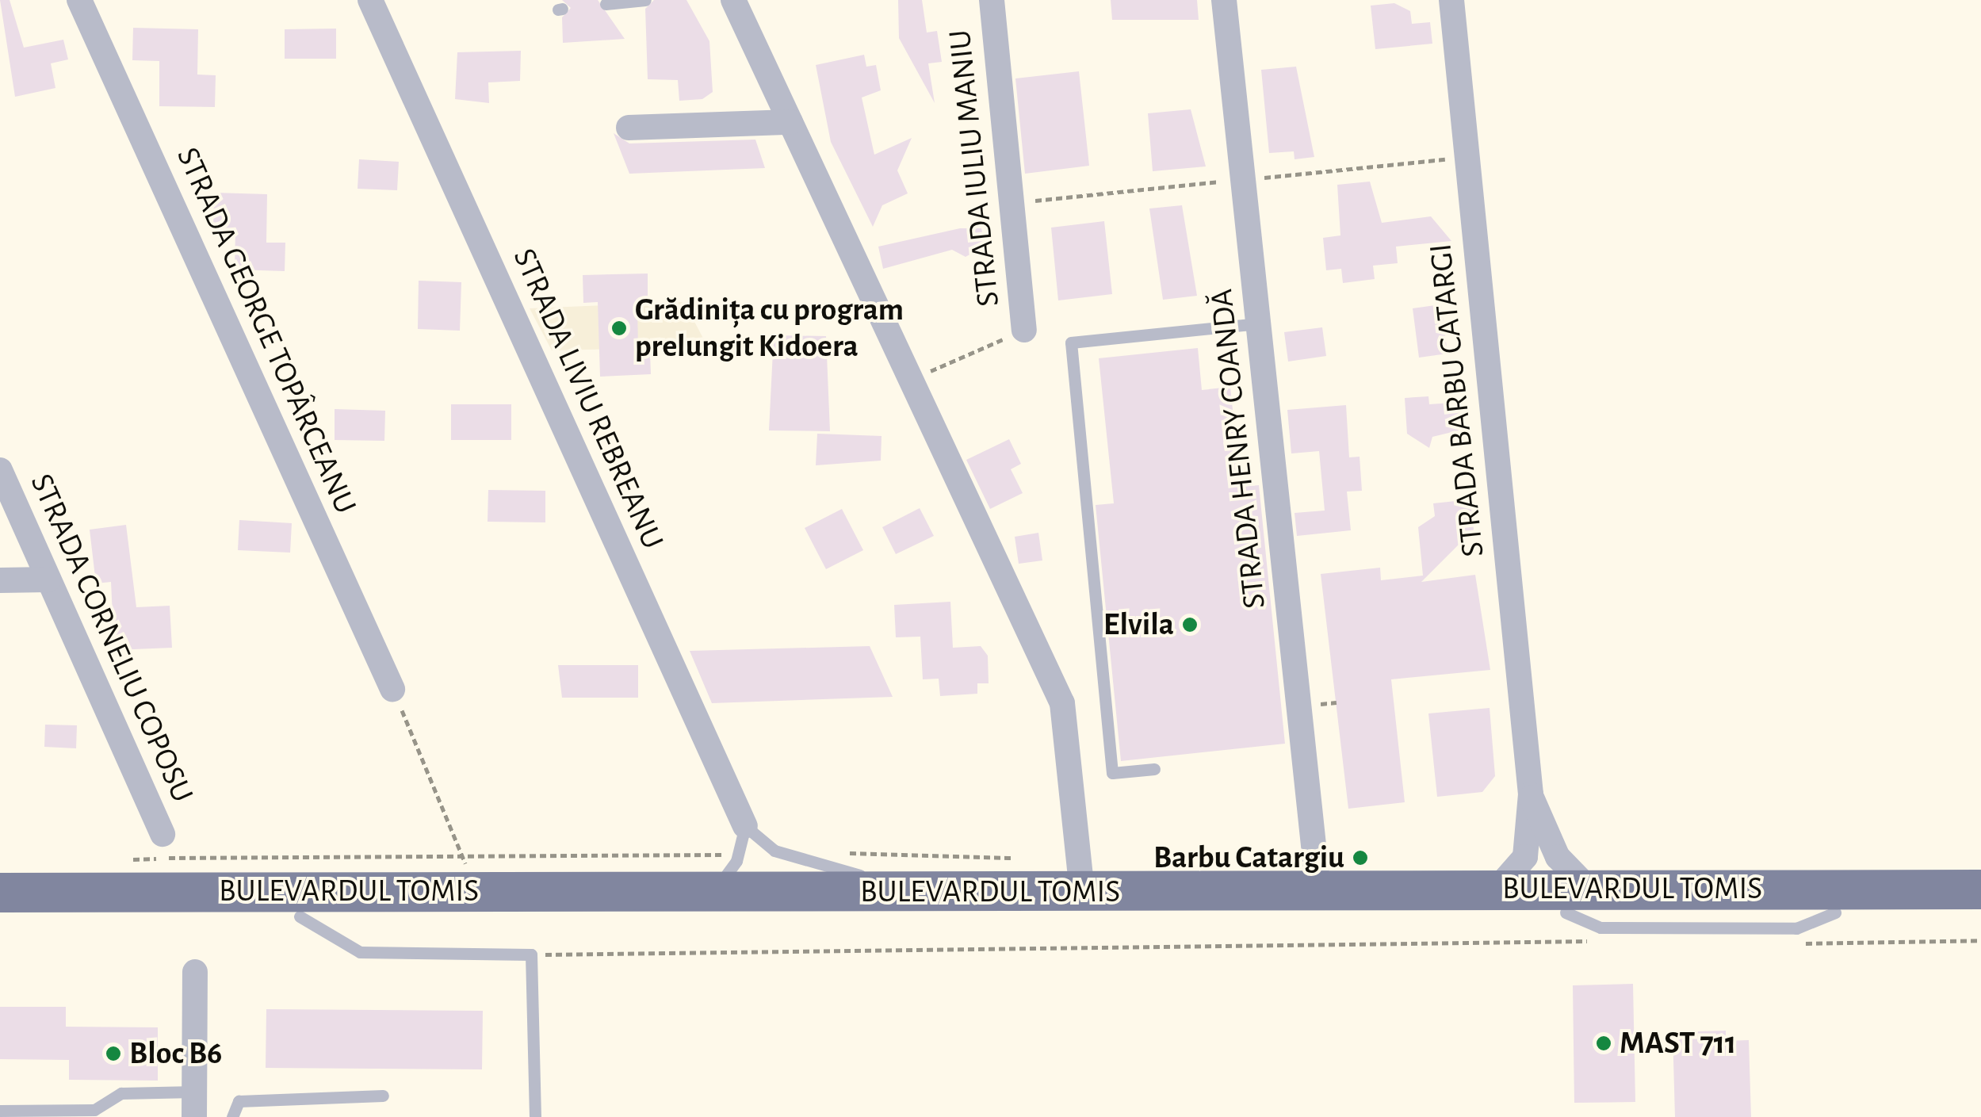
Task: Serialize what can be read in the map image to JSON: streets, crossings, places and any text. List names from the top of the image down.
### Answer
{
  "streets": {
    "main road": ["BULEVARDUL TOMIS"],
    "street": [
      "STRADA IULIU MANIU",
      "STRADA GEORGE TOPÂRCEANU",
      "STRADA LIVIU REBREANU",
      "STRADA BARBU CATARGI",
      "STRADA HENRY COANDĂ",
      "STRADA CORNELIU COPOSU"
    ]
  },
  "crossings": [
    ["STRADA LIVIU REBREANU", "BULEVARDUL TOMIS"],
    ["STRADA BARBU CATARGI", "BULEVARDUL TOMIS"],
    ["STRADA HENRY COANDĂ", "BULEVARDUL TOMIS"]
  ],
  "places": [
    "Grădinița cu program prelungit Kidoera",
    "Elvila",
    "Barbu Catargiu",
    "MAST 711",
    "Bloc B6"
  ]
}
